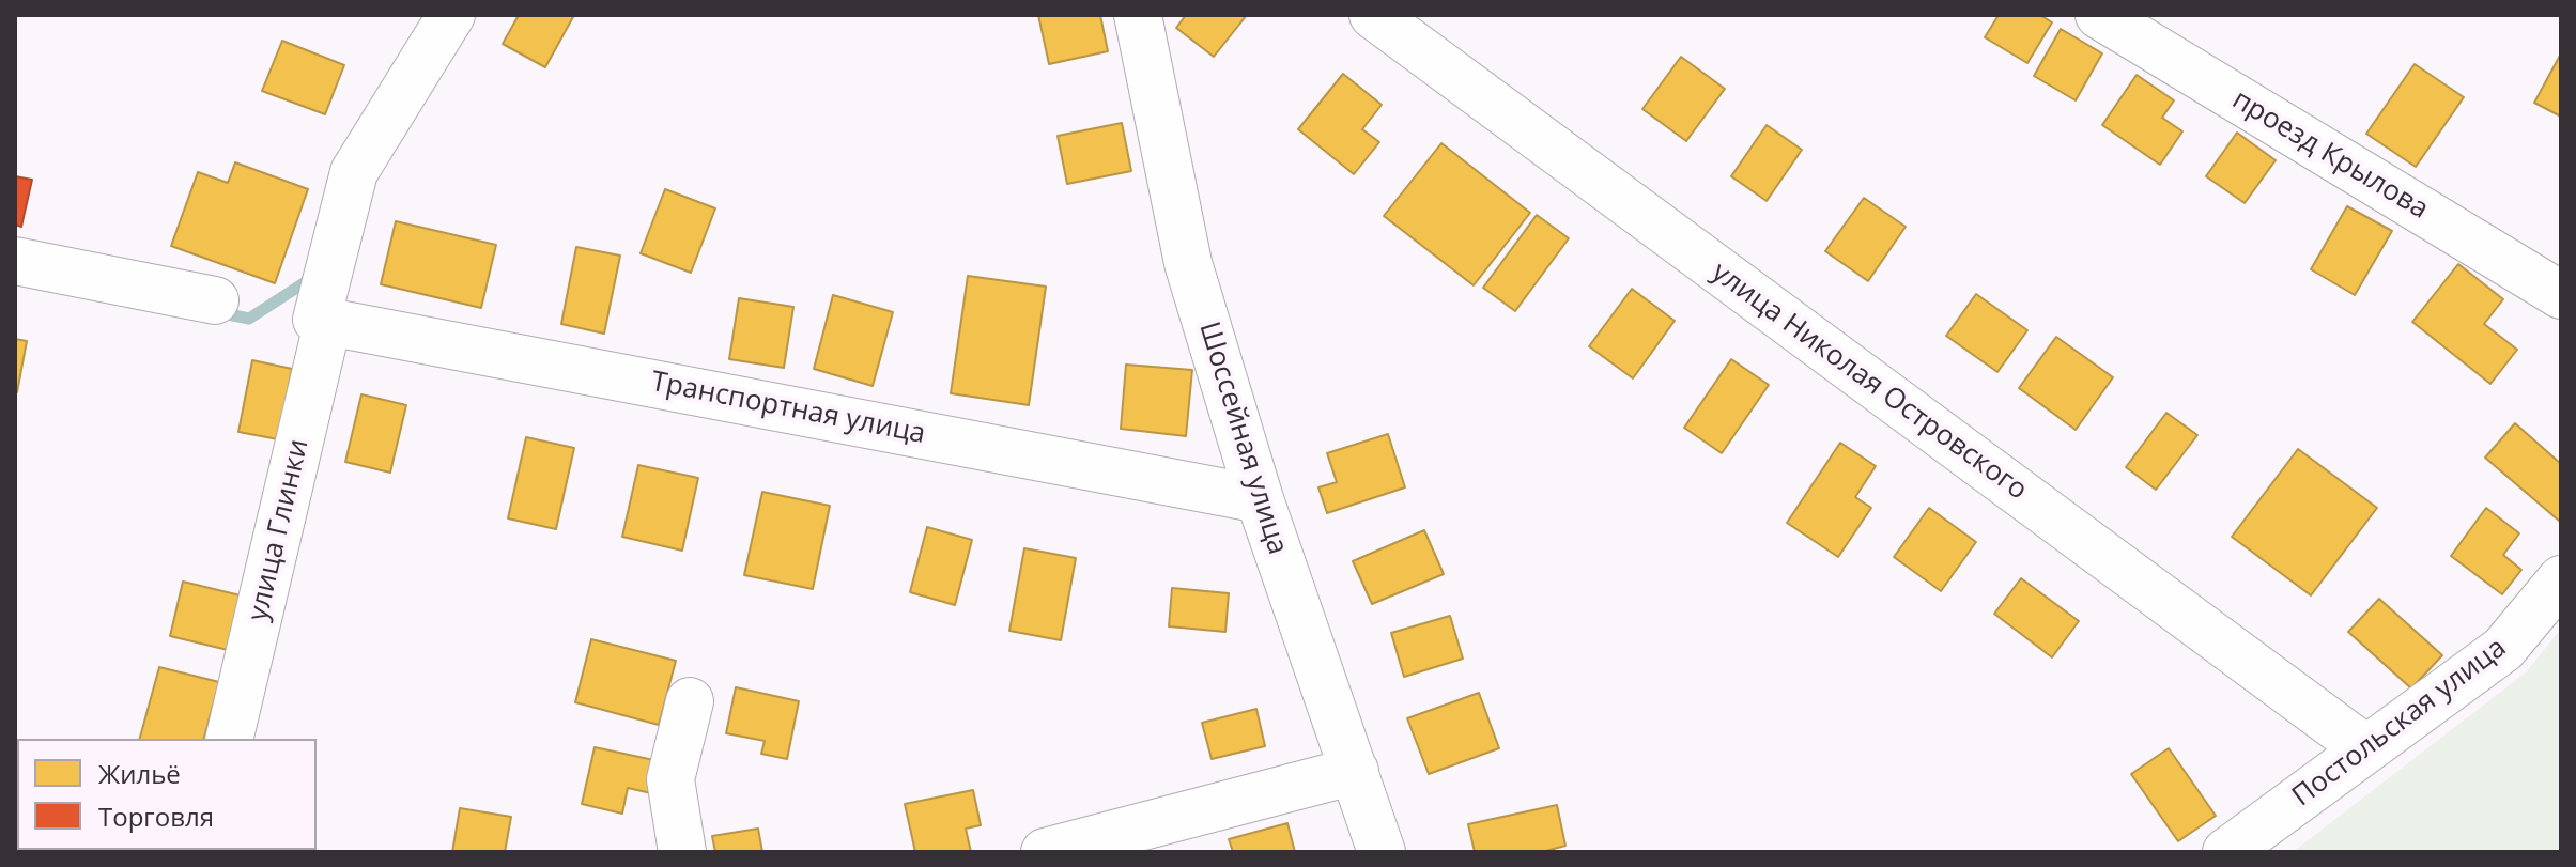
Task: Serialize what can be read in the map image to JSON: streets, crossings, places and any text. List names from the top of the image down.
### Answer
{
  "streets": {
    "street": [
      "проезд Крылова",
      "улица Николая Островского",
      "Транспортная улица",
      "Шоссейная улица",
      "улица Глинки",
      "Постольская улица"
    ]
  },
  "crossings": [
    ["улица Николая Островского", "Постольская улица"],
    ["Транспортная улица", "Шоссейная улица"],
    ["Транспортная улица", "улица Глинки"]
  ],
  "legend": ["Жильё", "Торговля"]
}
